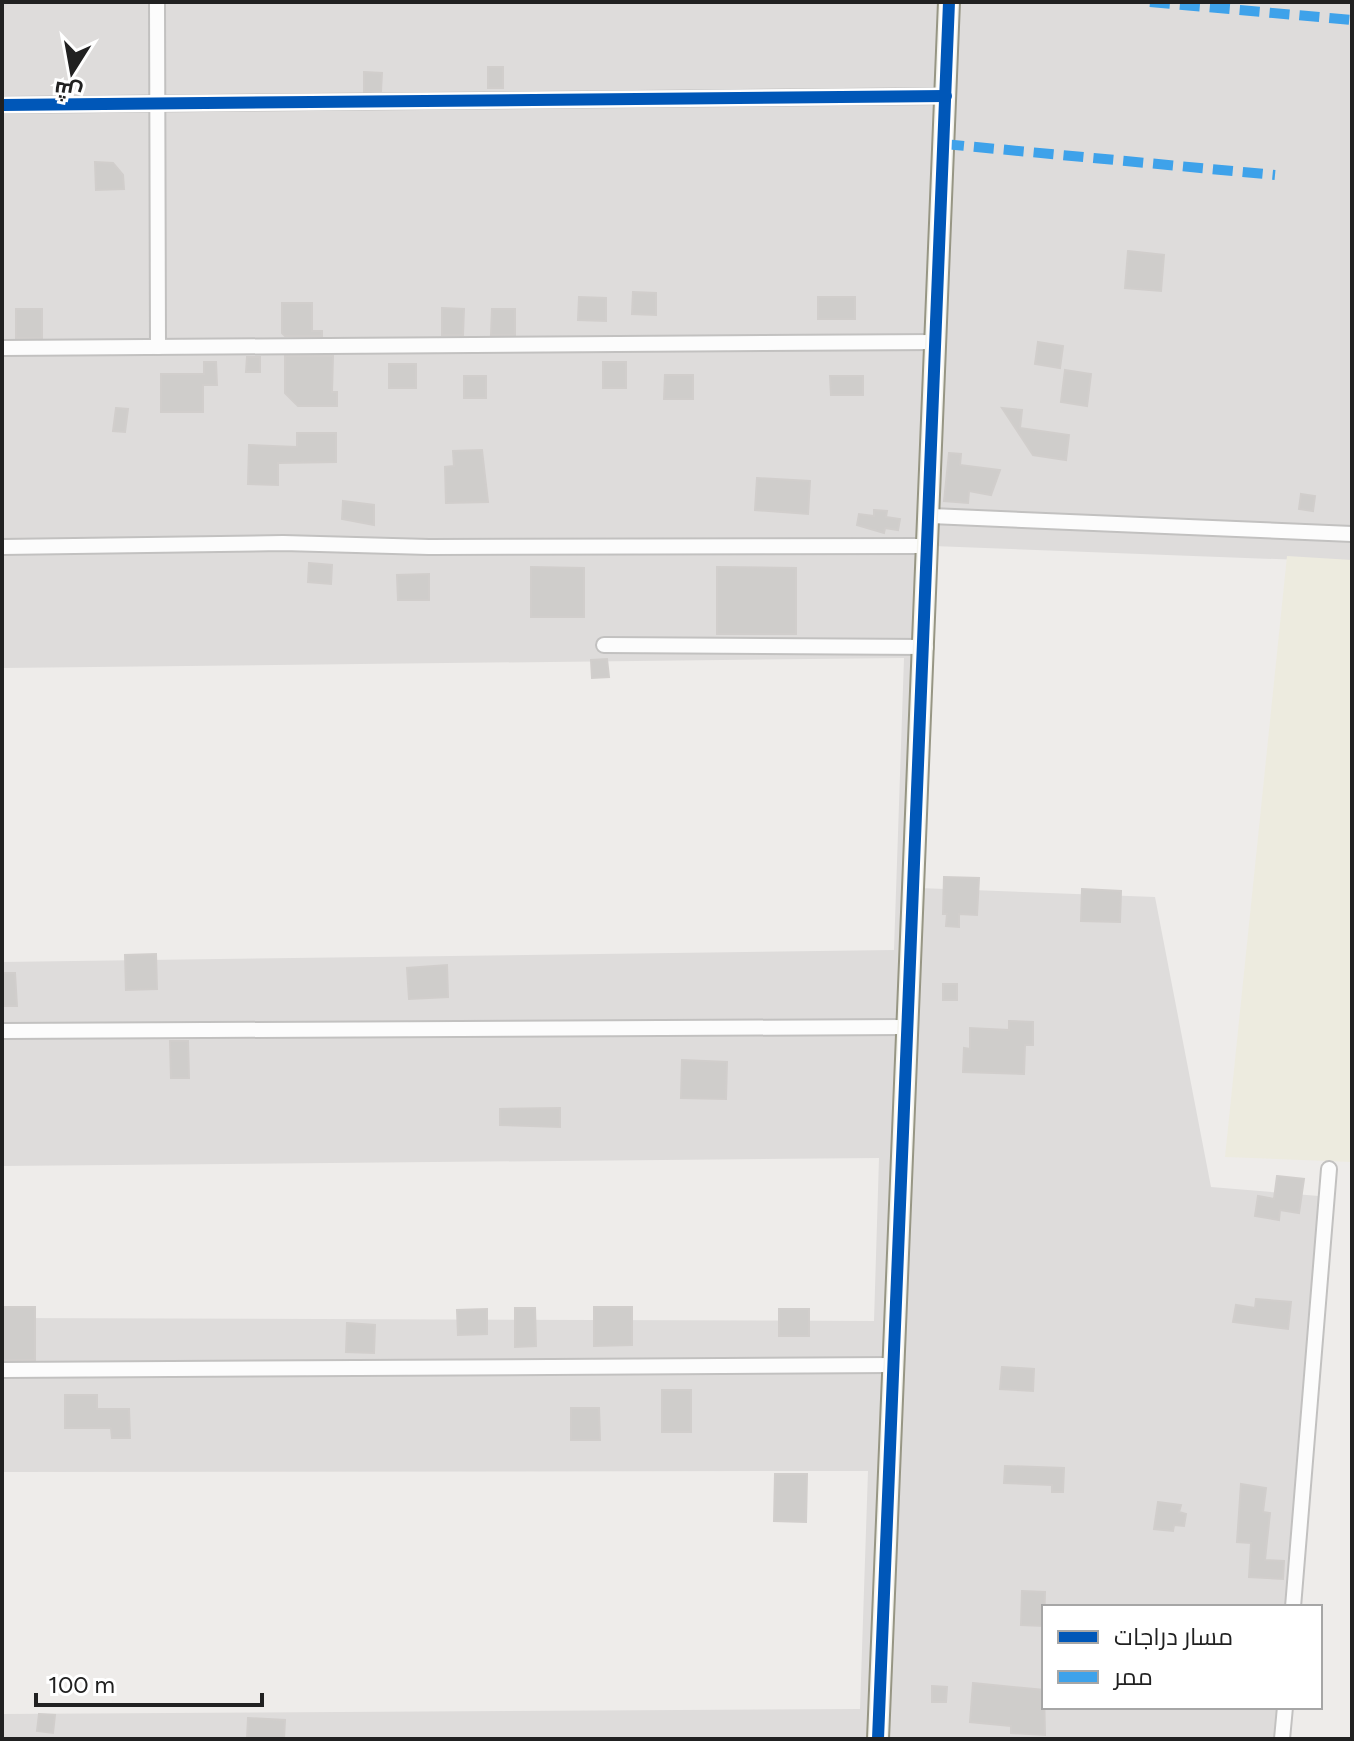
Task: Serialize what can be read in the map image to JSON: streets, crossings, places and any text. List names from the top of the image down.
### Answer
{
  "legend": ["مسار دراجات", "ممر"],
  "scale_bar": "100 m",
  "north": "bottom"
}
